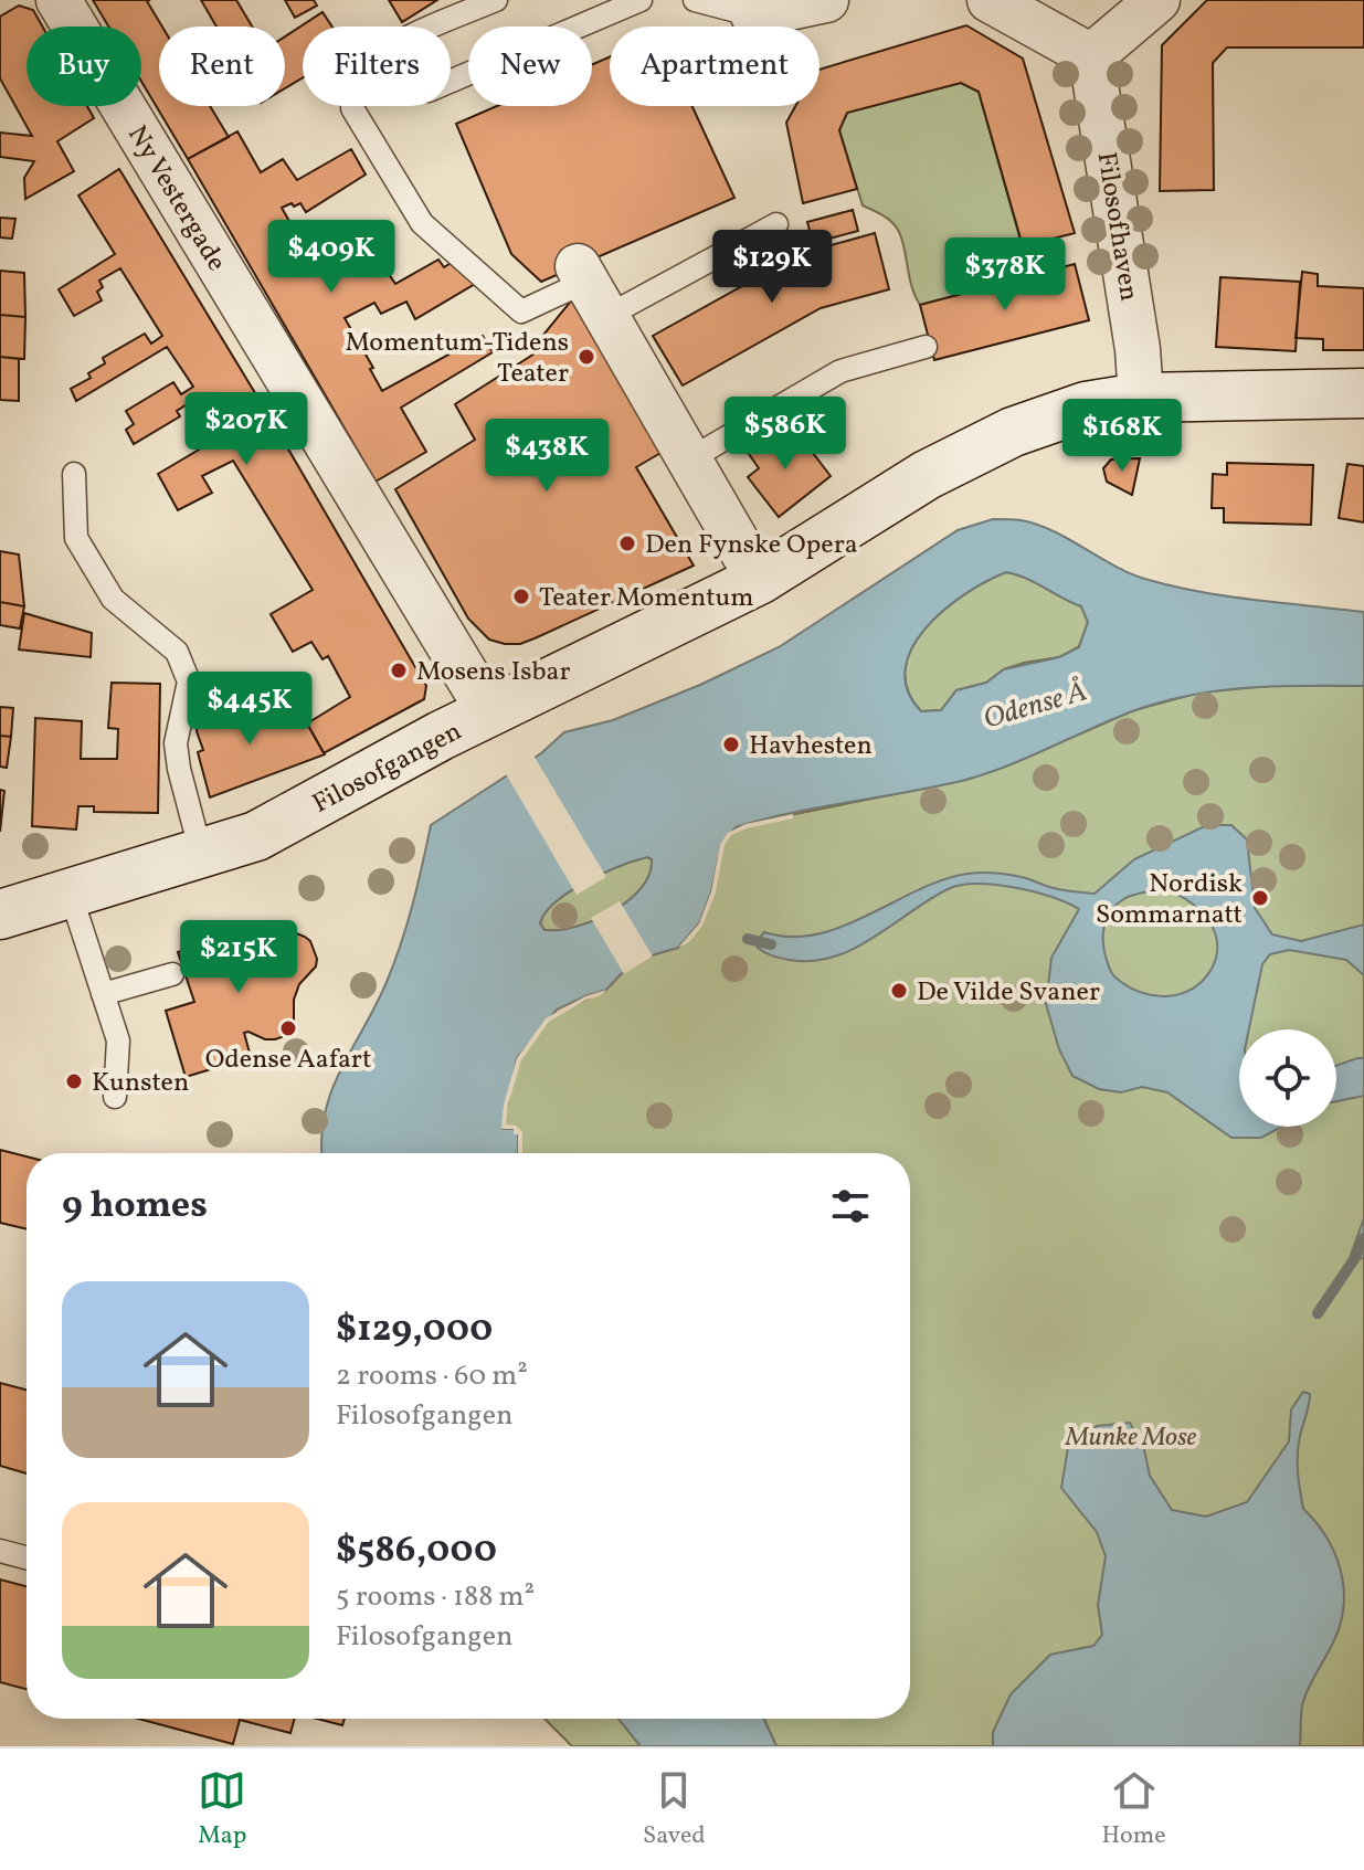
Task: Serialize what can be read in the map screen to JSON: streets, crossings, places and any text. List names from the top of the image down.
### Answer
{
  "streets": {
    "main road": ["Filosofgangen"],
    "street": ["Ny Vestergade", "Filosofhaven"]
  },
  "crossings": [
    ["Ny Vestergade", "Filosofgangen"],
    ["Filosofhaven", "Filosofgangen"]
  ],
  "water": ["Odense Å"],
  "parks": ["Munke Mose"],
  "places": [
    "Momentum-Tidens Teater",
    "Den Fynske Opera",
    "Teater Momentum",
    "Mosens Isbar",
    "Havhesten",
    "Nordisk Sommarnatt",
    "De Vilde Svaner",
    "Odense Aafart",
    "Kunsten"
  ],
  "page": {
    "chip": [
      "Buy",
      "Rent",
      "Filters",
      "New",
      "Apartment"
    ],
    "price": [
      "$409K",
      "$129K",
      "$378K",
      "$207K",
      "$586K",
      "$168K",
      "$438K",
      "$445K",
      "$215K"
    ],
    "heading": "9 homes",
    "list": [
      {
        "name": "$129,000",
        "note": "2 rooms · 60 m² · Filosofgangen"
      },
      {
        "name": "$586,000",
        "note": "5 rooms · 188 m² · Filosofgangen"
      }
    ],
    "tabs": ["Map", "Saved", "Home"]
  }
}
